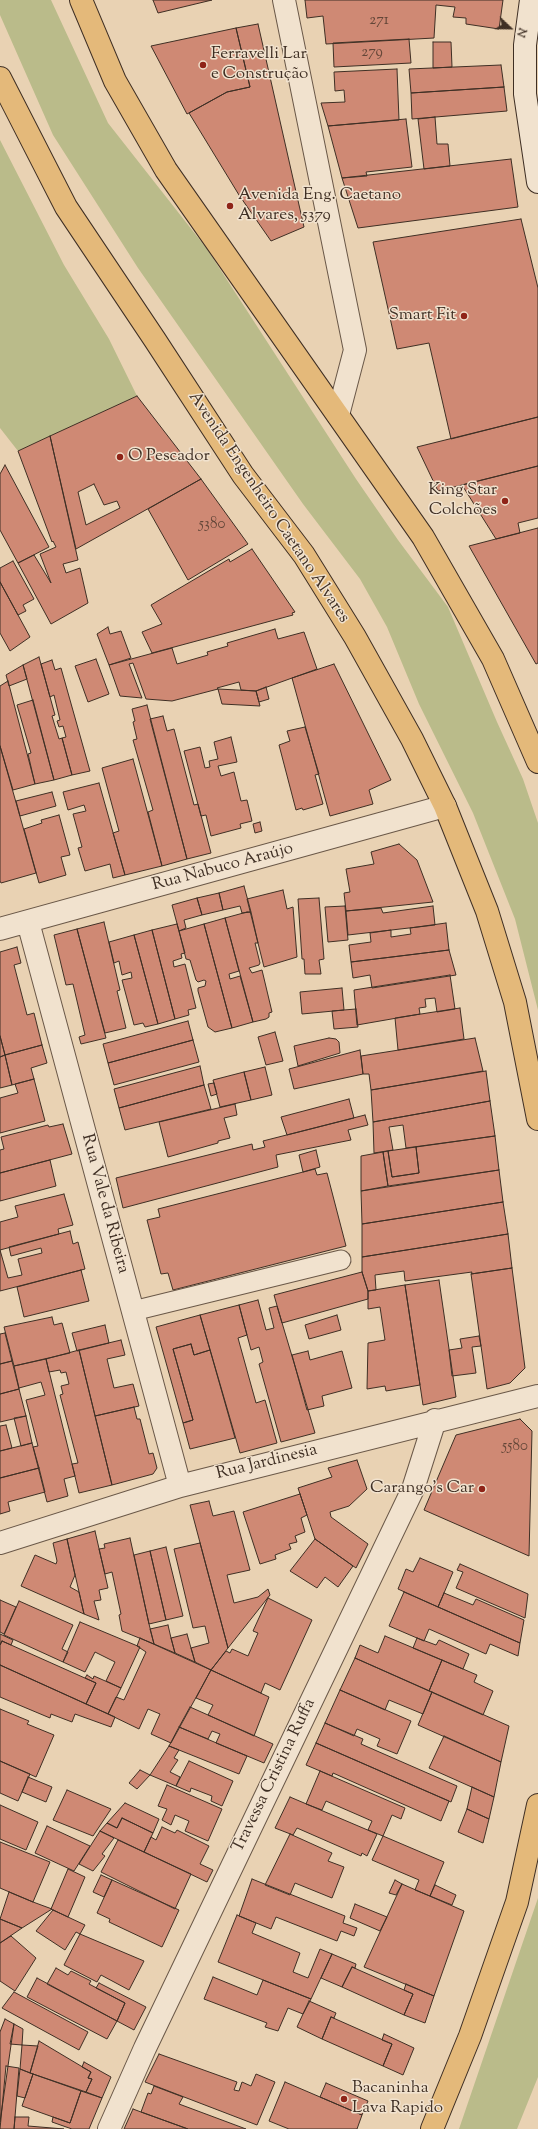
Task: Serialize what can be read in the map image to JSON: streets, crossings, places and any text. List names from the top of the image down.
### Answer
{
  "streets": {
    "main road": ["Avenida Engenheiro Caetano Alvares"],
    "street": [
      "Rua Nabuco Araújo",
      "Rua Vale da Ribeira",
      "Rua Jardinesia",
      "Travessa Cristina Ruffa"
    ]
  },
  "crossings": [
    ["Avenida Engenheiro Caetano Alvares", "Rua Nabuco Araújo"],
    ["Rua Nabuco Araújo", "Rua Vale da Ribeira"],
    ["Rua Vale da Ribeira", "Rua Jardinesia"],
    ["Rua Jardinesia", "Travessa Cristina Ruffa"]
  ],
  "places": [
    "Ferravelli Lar e Construção",
    "Avenida Eng. Caetano Alvares, 5379",
    "Smart Fit",
    "O Pescador",
    "King Star Colchões",
    "Carango's Car",
    "Bacaninha Lava Rapido"
  ],
  "house_numbers": [
    "271",
    "279",
    "5380",
    "5580"
  ],
  "north": "right"
}
